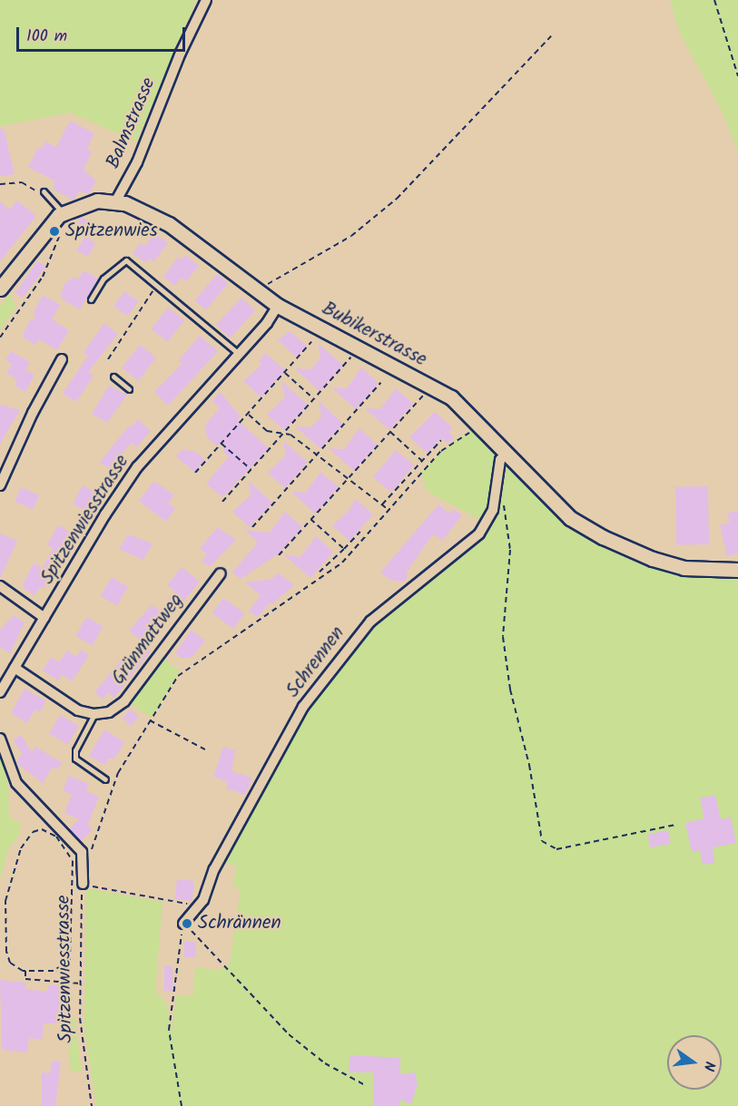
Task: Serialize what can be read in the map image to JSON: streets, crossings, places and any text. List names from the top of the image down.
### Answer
{
  "streets": {
    "street": [
      "Balmstrasse",
      "Bubikerstrasse",
      "Spitzenwiesstrasse",
      "Grünmattweg",
      "Schrennen"
    ]
  },
  "crossings": [
    ["Balmstrasse", "Bubikerstrasse"],
    ["Bubikerstrasse", "Spitzenwiesstrasse"],
    ["Bubikerstrasse", "Schrennen"]
  ],
  "places": ["Spitzenwies", "Schrännen"],
  "scale_bar": "100 m",
  "north": "right"
}
